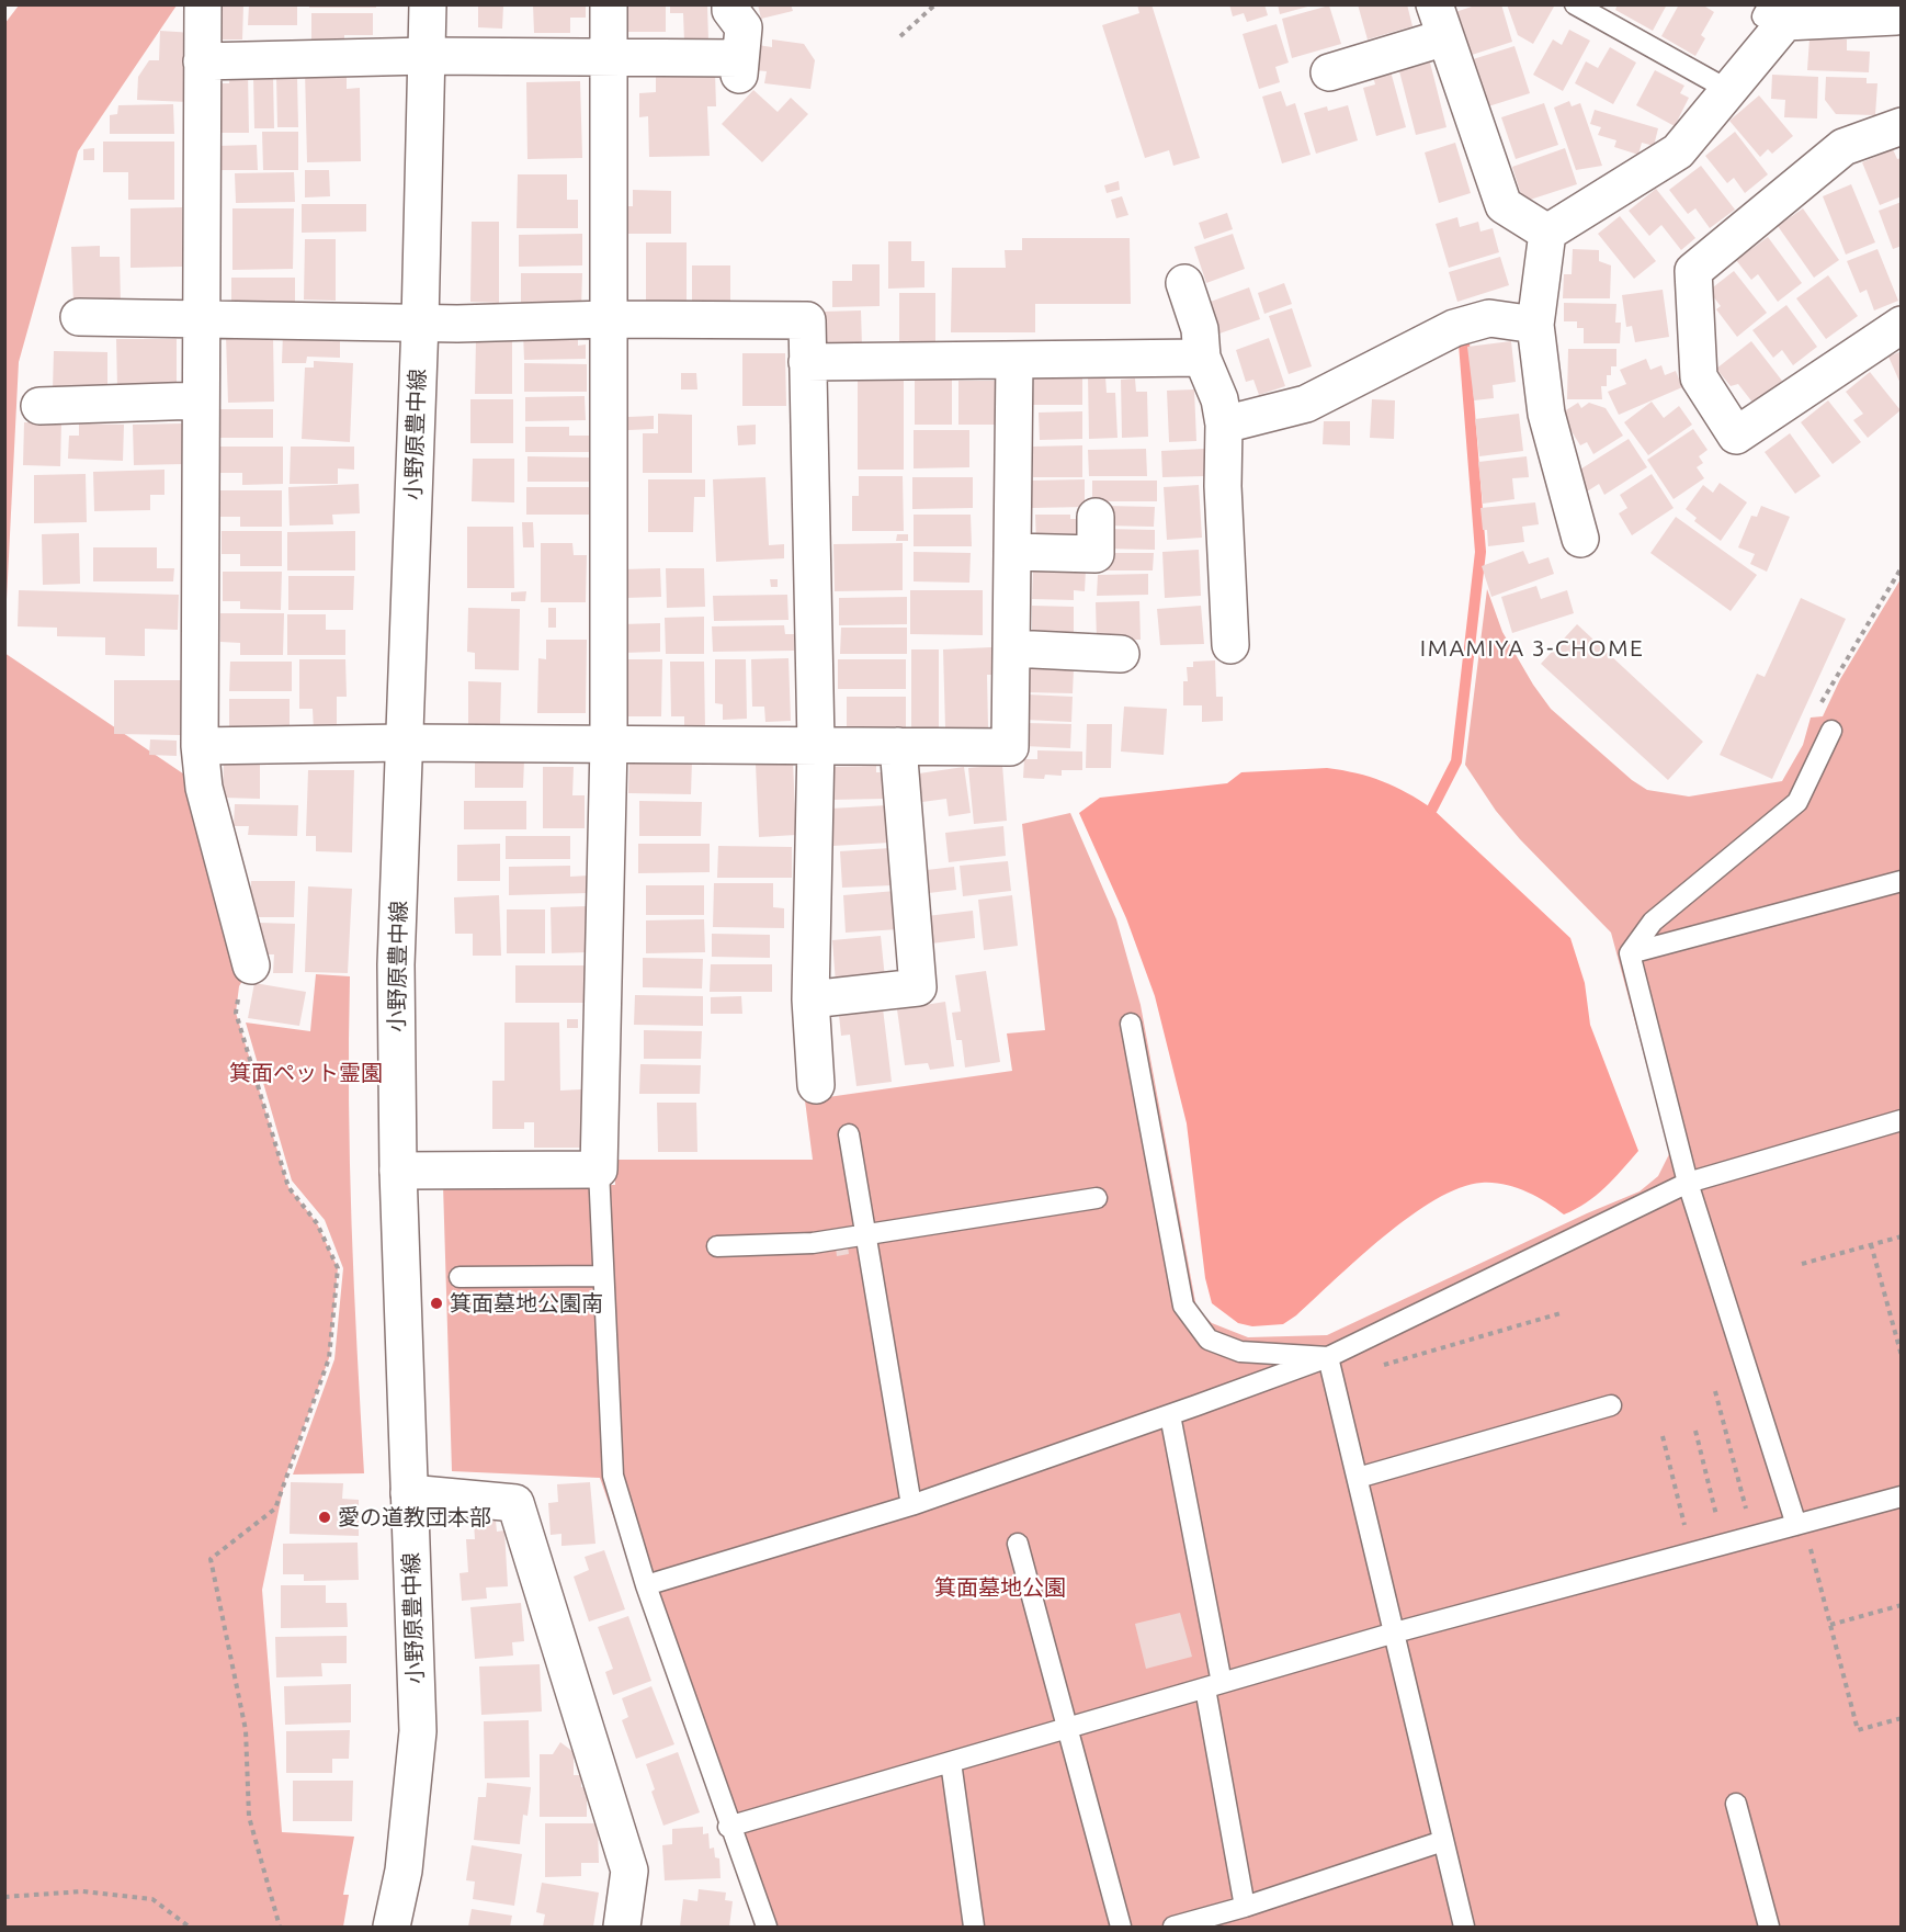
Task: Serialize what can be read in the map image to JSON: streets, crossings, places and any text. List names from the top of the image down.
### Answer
{
  "streets": {
    "street": ["小野原豊中線"]
  },
  "districts": ["IMAMIYA 3-CHOME"],
  "parks": ["箕面ペット霊園", "箕面墓地公園"],
  "places": ["箕面墓地公園南", "愛の道教団本部"]
}
